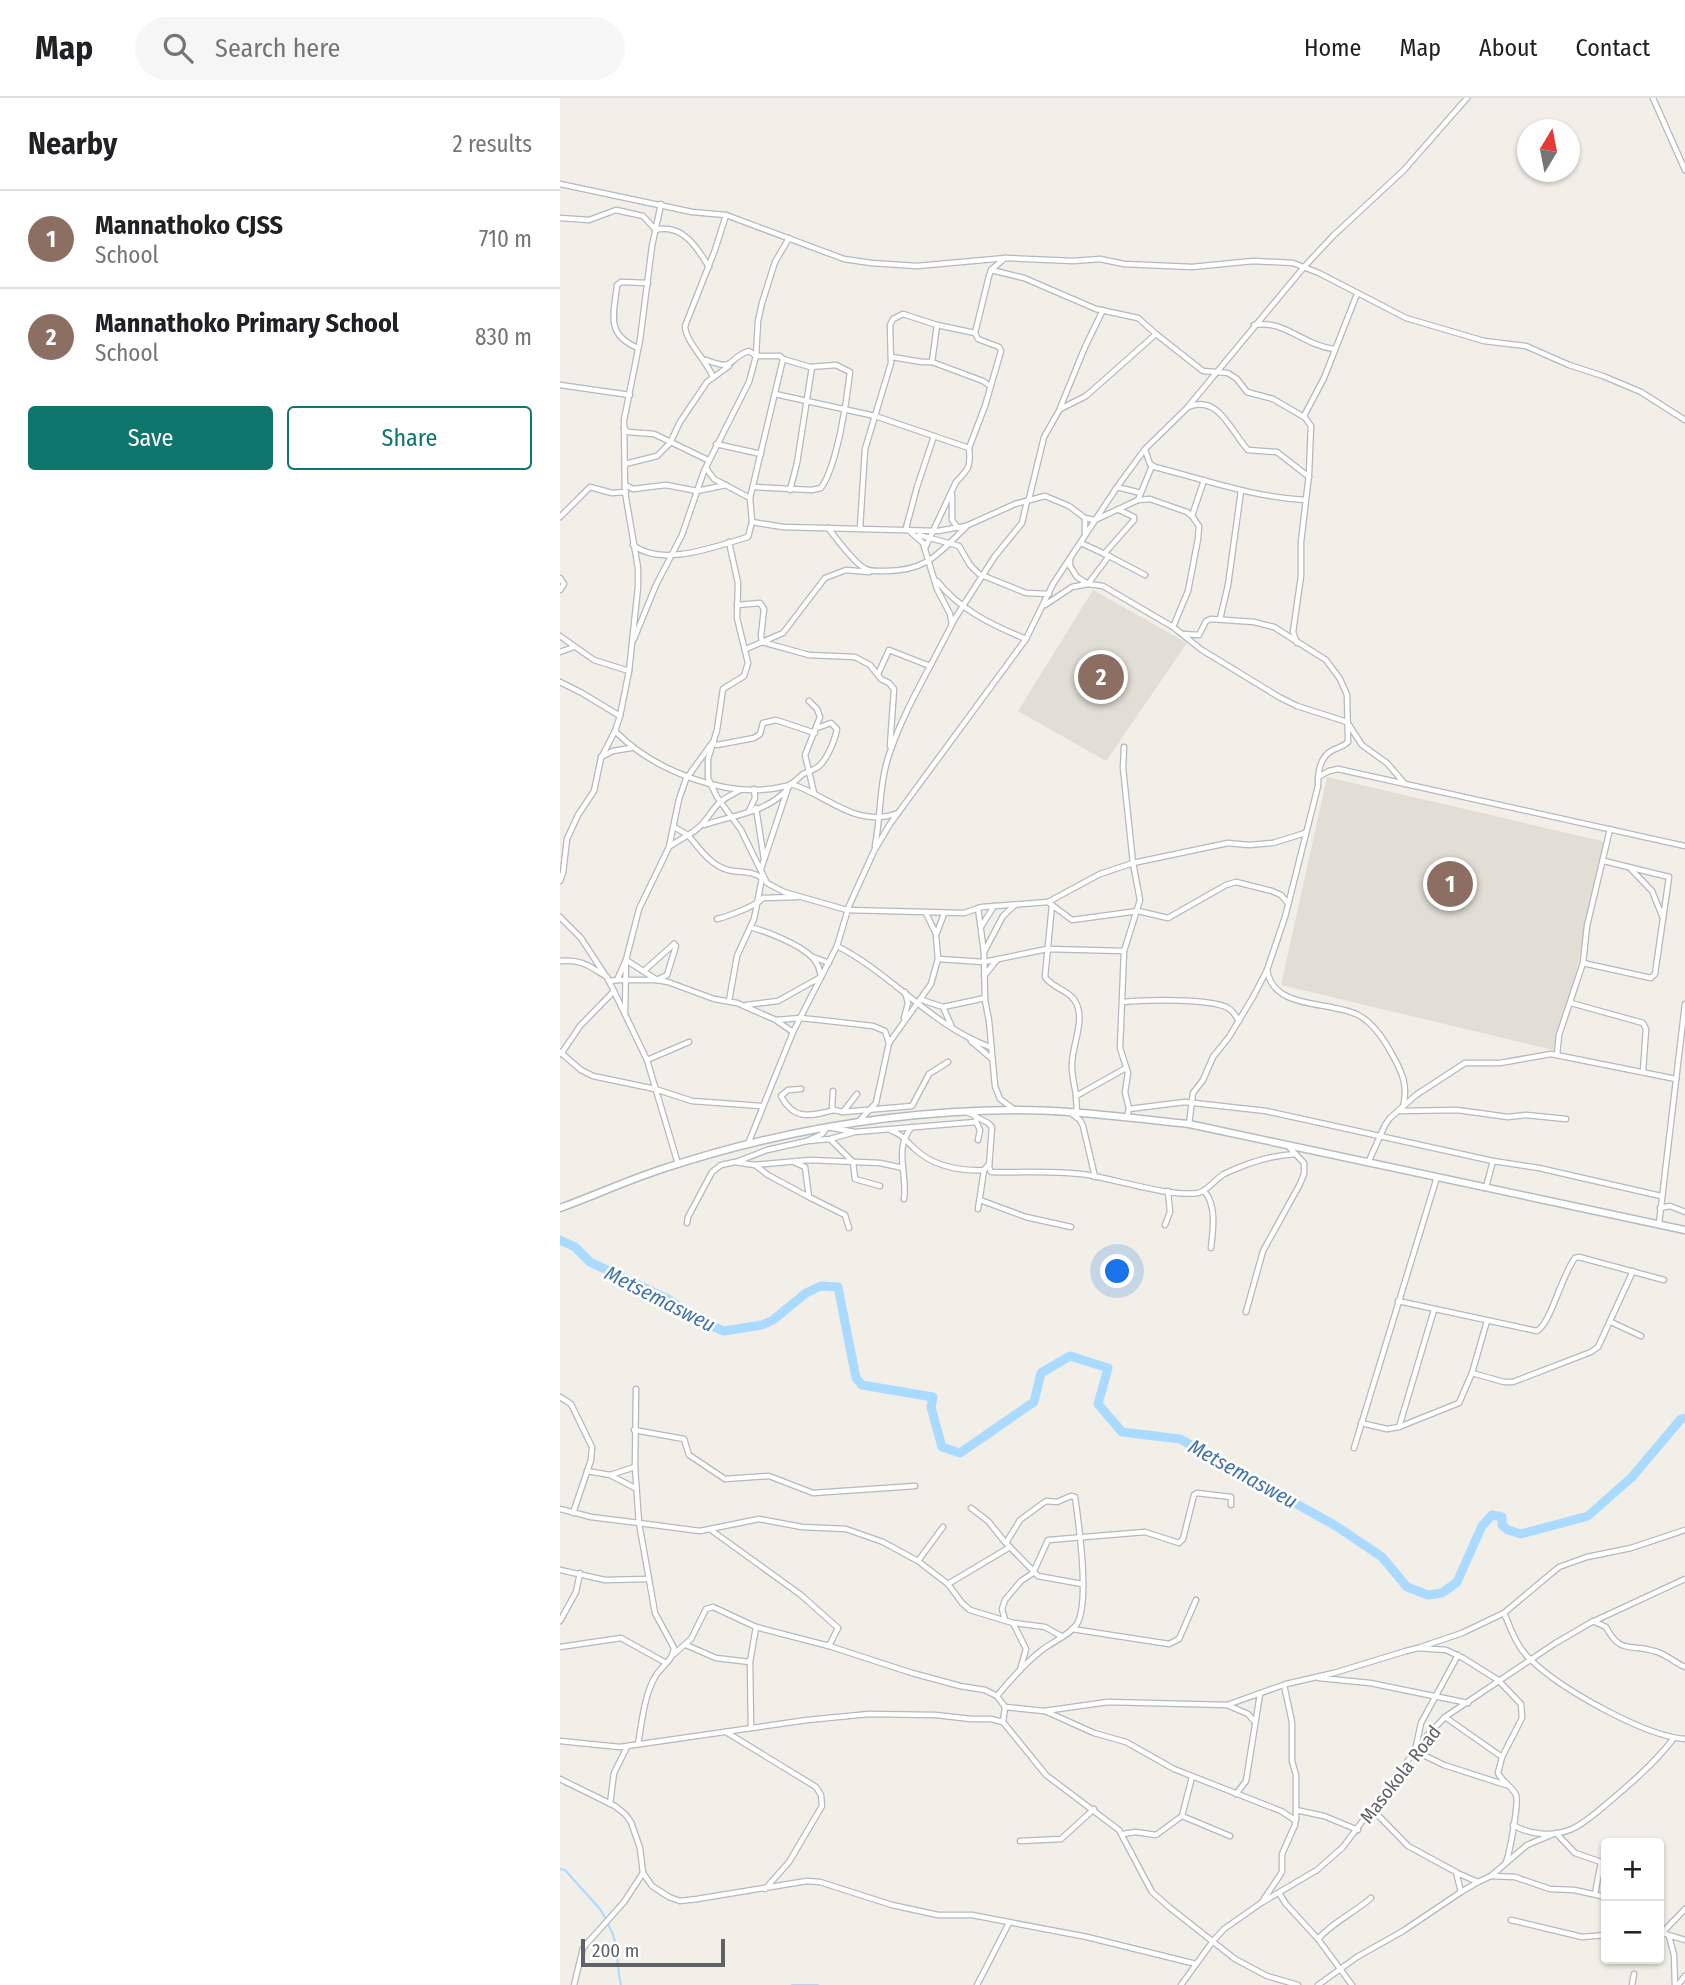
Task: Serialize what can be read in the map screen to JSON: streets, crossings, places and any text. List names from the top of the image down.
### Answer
{
  "streets": {
    "street": ["Masokola Road"]
  },
  "water": ["Metsemasweu"],
  "scale_bar": "200 m",
  "north": "top",
  "page": {
    "header": "Map",
    "search": "Search here",
    "nav": [
      "Home",
      "Map",
      "About",
      "Contact"
    ],
    "heading": ["Nearby", "2 results"],
    "list": [
      {
        "mark": "1",
        "name": "Mannathoko CJSS",
        "note": "School",
        "value": "710 m"
      },
      {
        "mark": "2",
        "name": "Mannathoko Primary School",
        "note": "School",
        "value": "830 m"
      }
    ],
    "buttons": ["Save", "Share"],
    "pins": ["2", "1"],
    "map_buttons": ["+", "−"],
    "scale": "200 m"
  }
}
